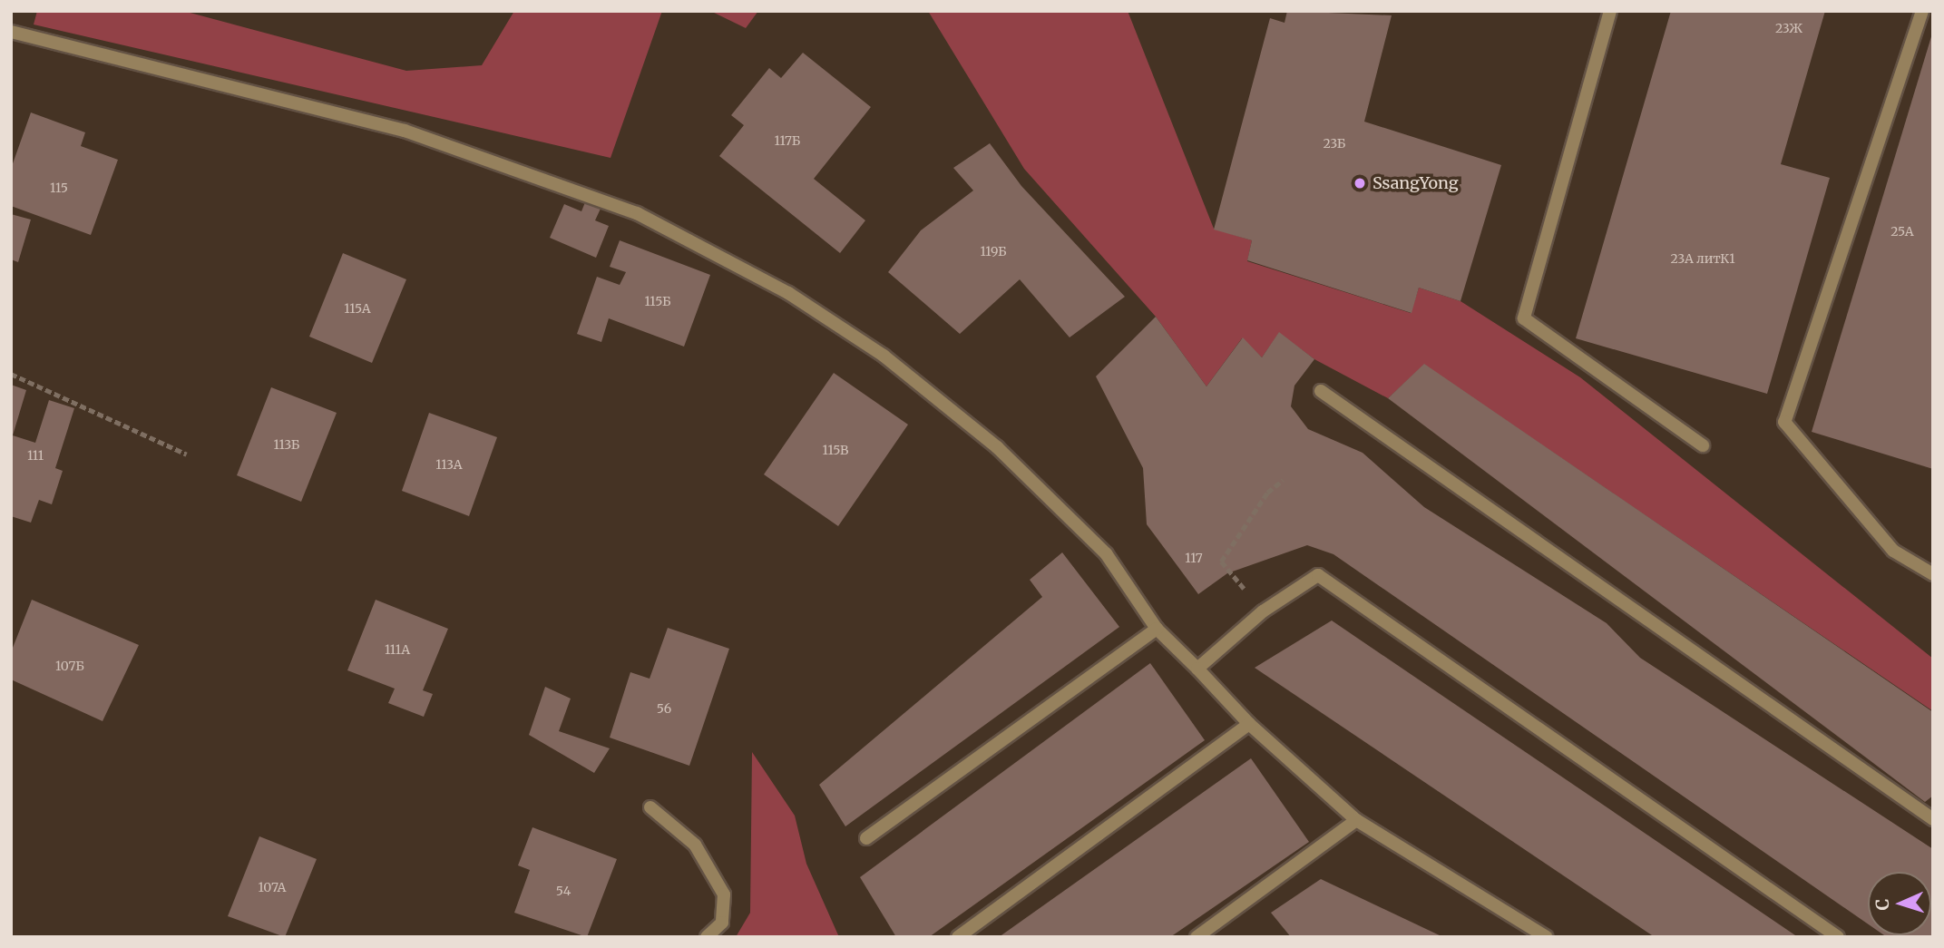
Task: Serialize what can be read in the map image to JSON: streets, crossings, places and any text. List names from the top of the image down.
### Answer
{
  "places": ["SsangYong"],
  "house_numbers": [
    "23Ж",
    "117Б",
    "23Б",
    "115",
    "25А",
    "119Б",
    "23А литК1",
    "115Б",
    "115А",
    "113Б",
    "115В",
    "111",
    "113А",
    "117",
    "111А",
    "107Б",
    "56",
    "107А",
    "54"
  ],
  "north": "left"
}
